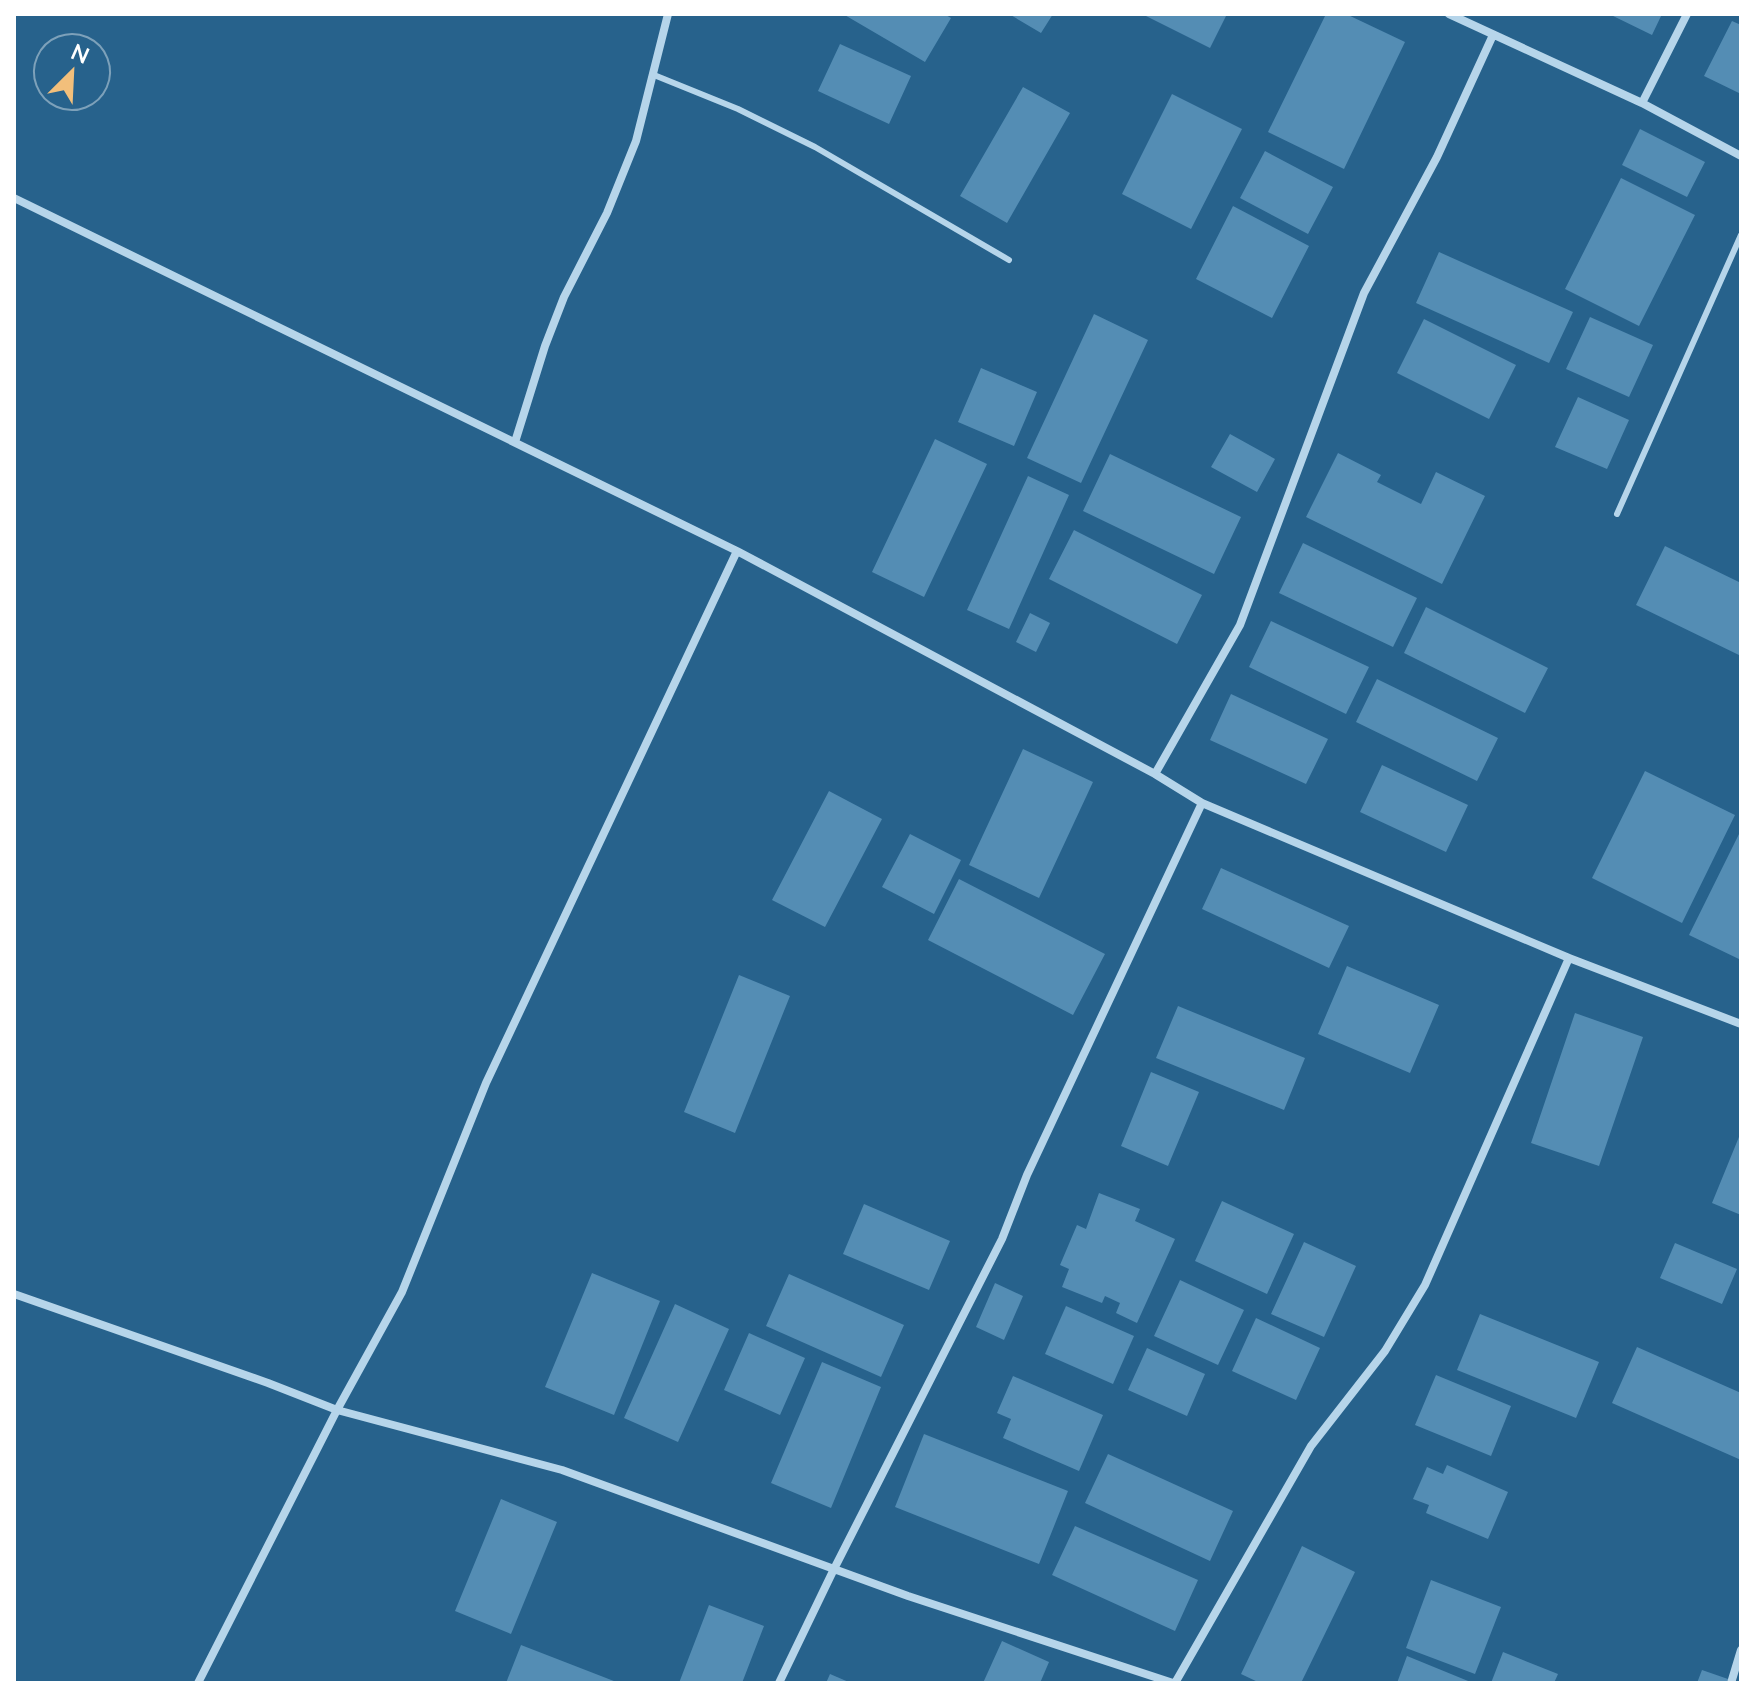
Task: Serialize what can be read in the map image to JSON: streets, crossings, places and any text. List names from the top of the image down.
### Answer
{
  "north": "top right"
}
